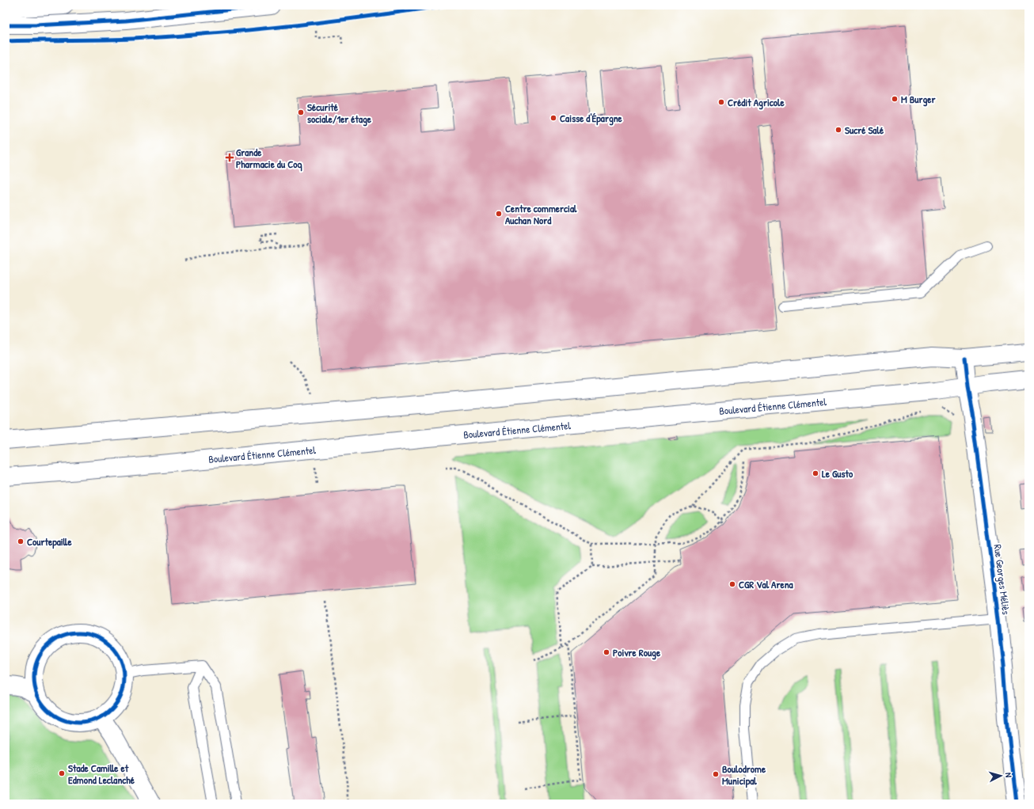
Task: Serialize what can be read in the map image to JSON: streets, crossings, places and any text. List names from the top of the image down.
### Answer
{
  "streets": {
    "main road": ["Boulevard Étienne Clémentel", "Rue Georges Méliès"]
  },
  "crossings": [
    ["Boulevard Étienne Clémentel", "Rue Georges Méliès"]
  ],
  "places": {
    "other": [
      "M Burger",
      "Crédit Agricole",
      "Sécurité sociale/1er étage",
      "Caisse d'Épargne",
      "Sucré Salé",
      "Centre commercial Auchan Nord",
      "Le Gusto",
      "Courtepaille",
      "CGR Val Arena",
      "Poivre Rouge",
      "Stade Camille et Edmond Leclanché",
      "Boulodrome Municipal"
    ],
    "health": ["Grande Pharmacie du Coq"]
  },
  "north": "right"
}
